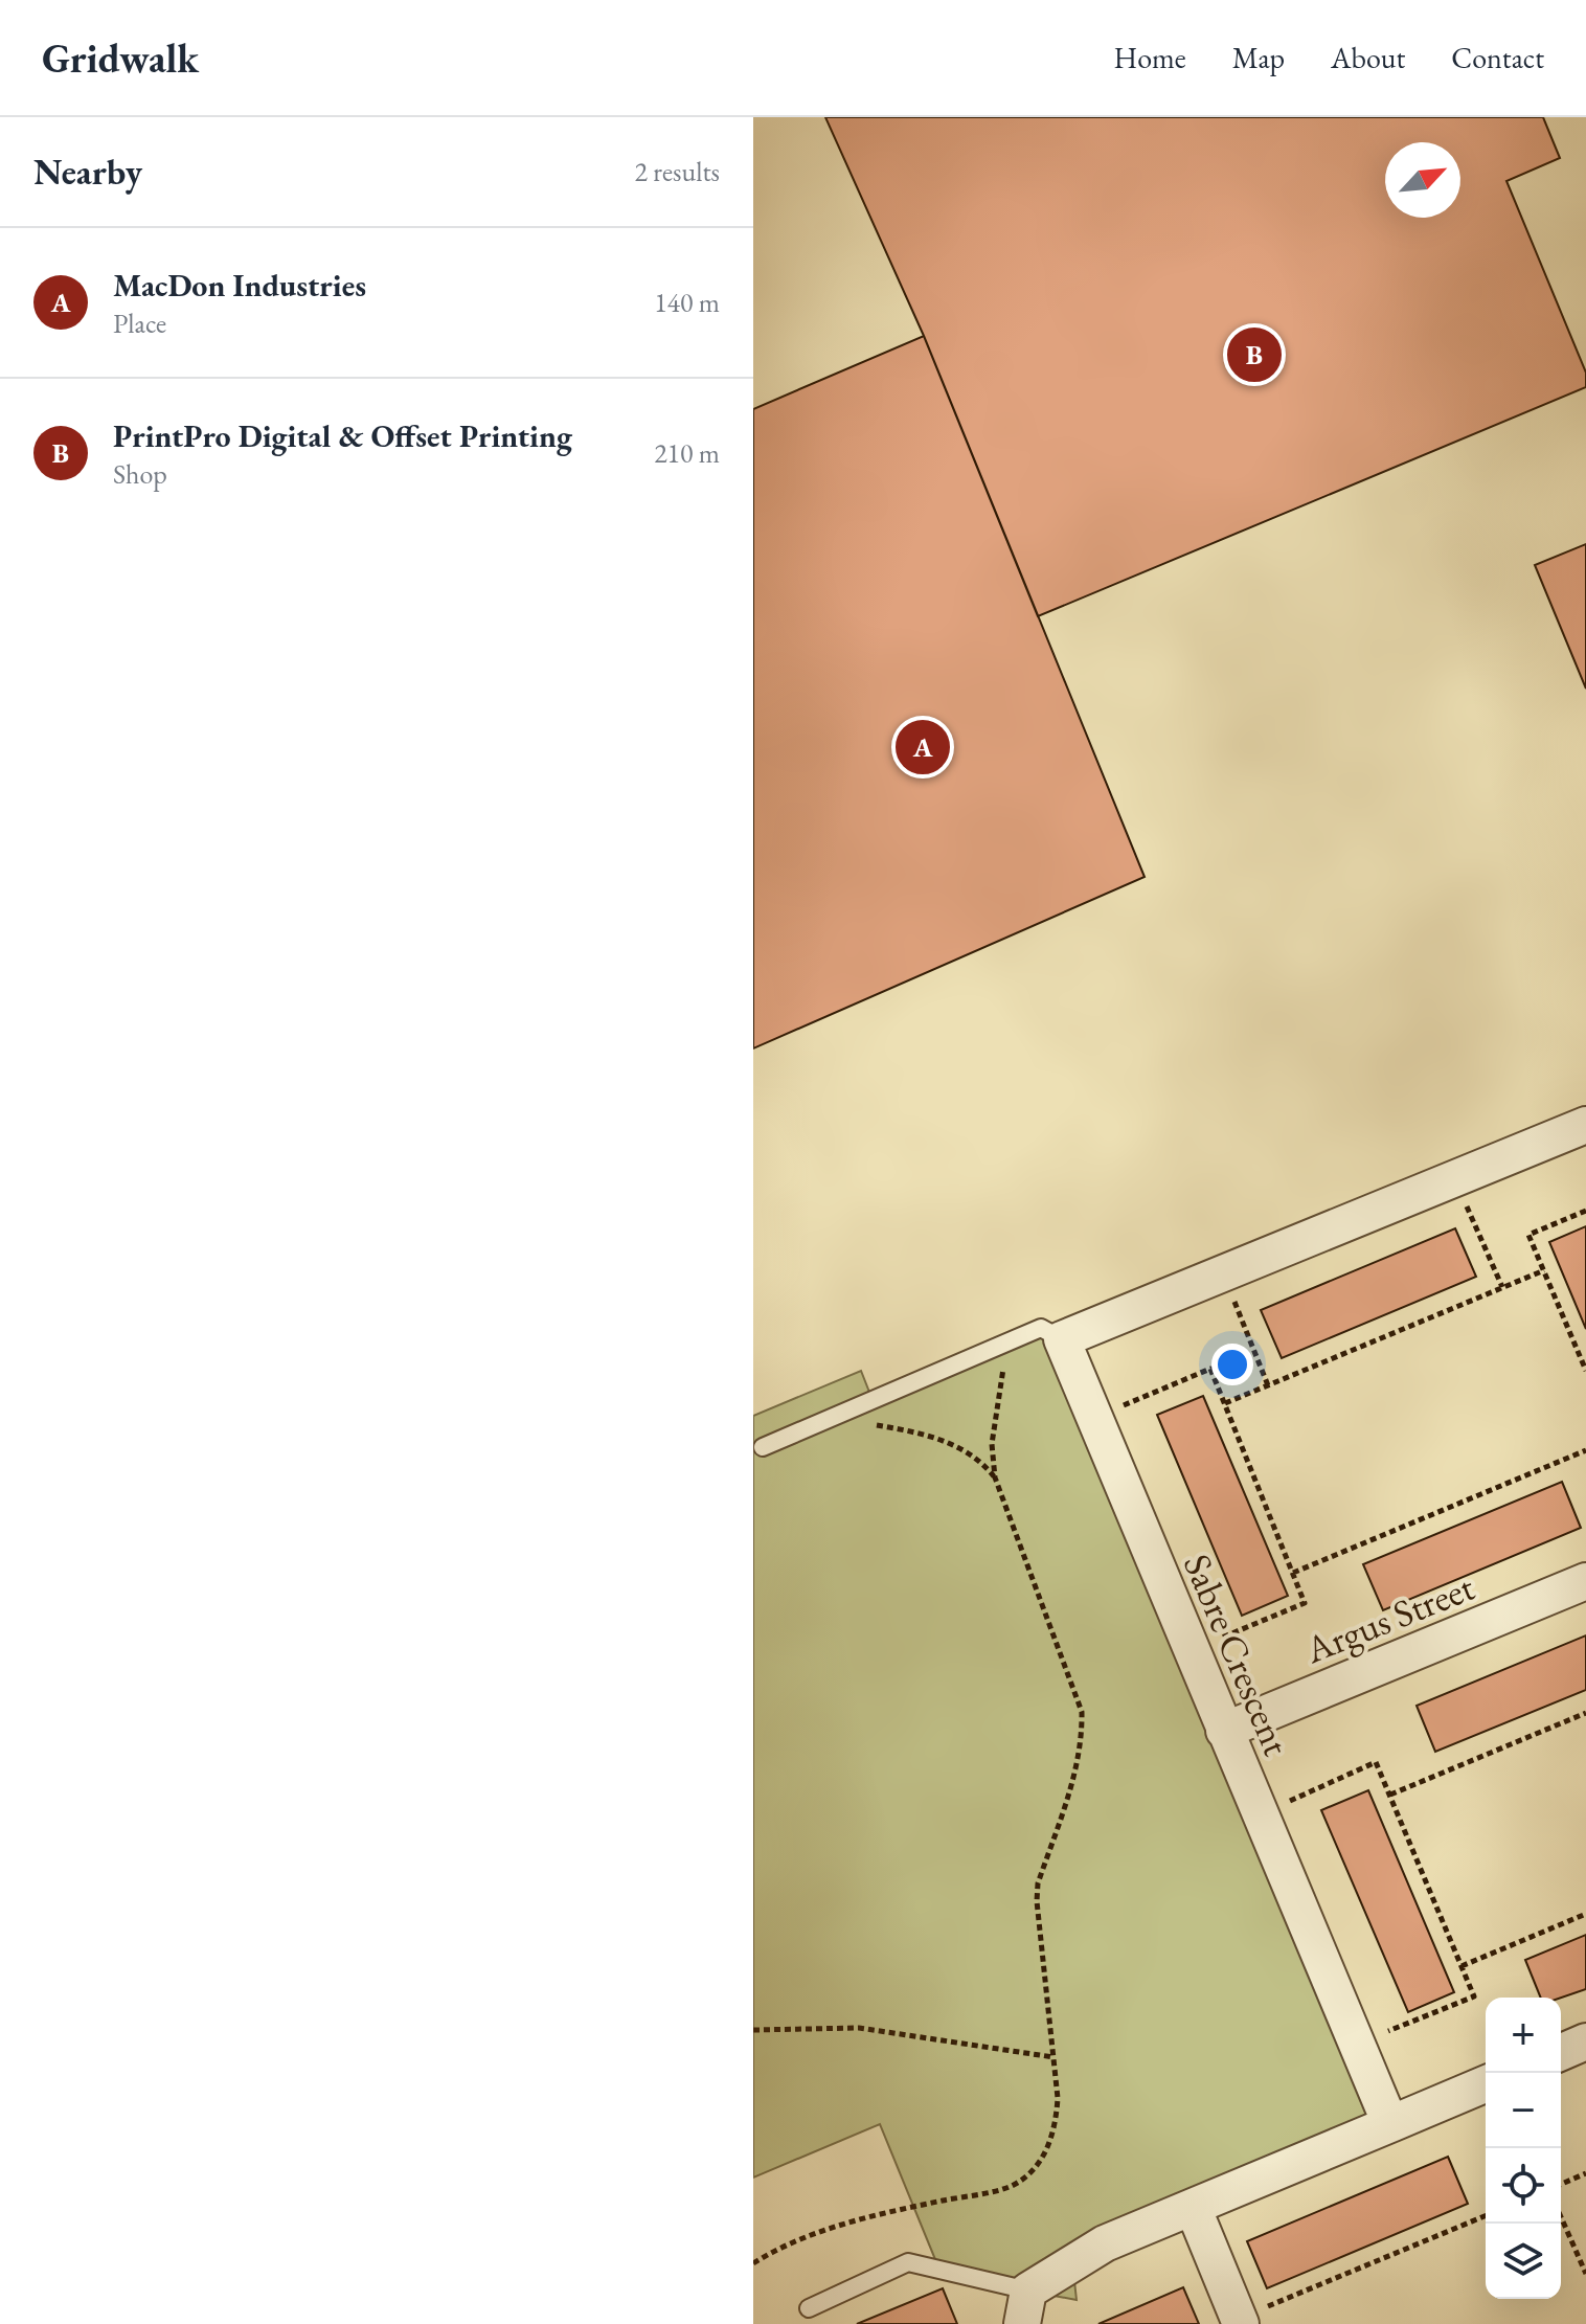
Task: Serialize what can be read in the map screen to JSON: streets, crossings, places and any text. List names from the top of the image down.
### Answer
{
  "streets": {
    "street": ["Argus Street", "Sabre Crescent"]
  },
  "crossings": [
    ["Argus Street", "Sabre Crescent"]
  ],
  "north": "top right",
  "page": {
    "header": "Gridwalk",
    "nav": [
      "Home",
      "Map",
      "About",
      "Contact"
    ],
    "heading": ["Nearby", "2 results"],
    "list": [
      {
        "mark": "A",
        "name": "MacDon Industries",
        "note": "Place",
        "value": "140 m"
      },
      {
        "mark": "B",
        "name": "PrintPro Digital & Offset Printing",
        "note": "Shop",
        "value": "210 m"
      }
    ],
    "pins": ["B", "A"],
    "map_buttons": ["+", "−"]
  }
}
